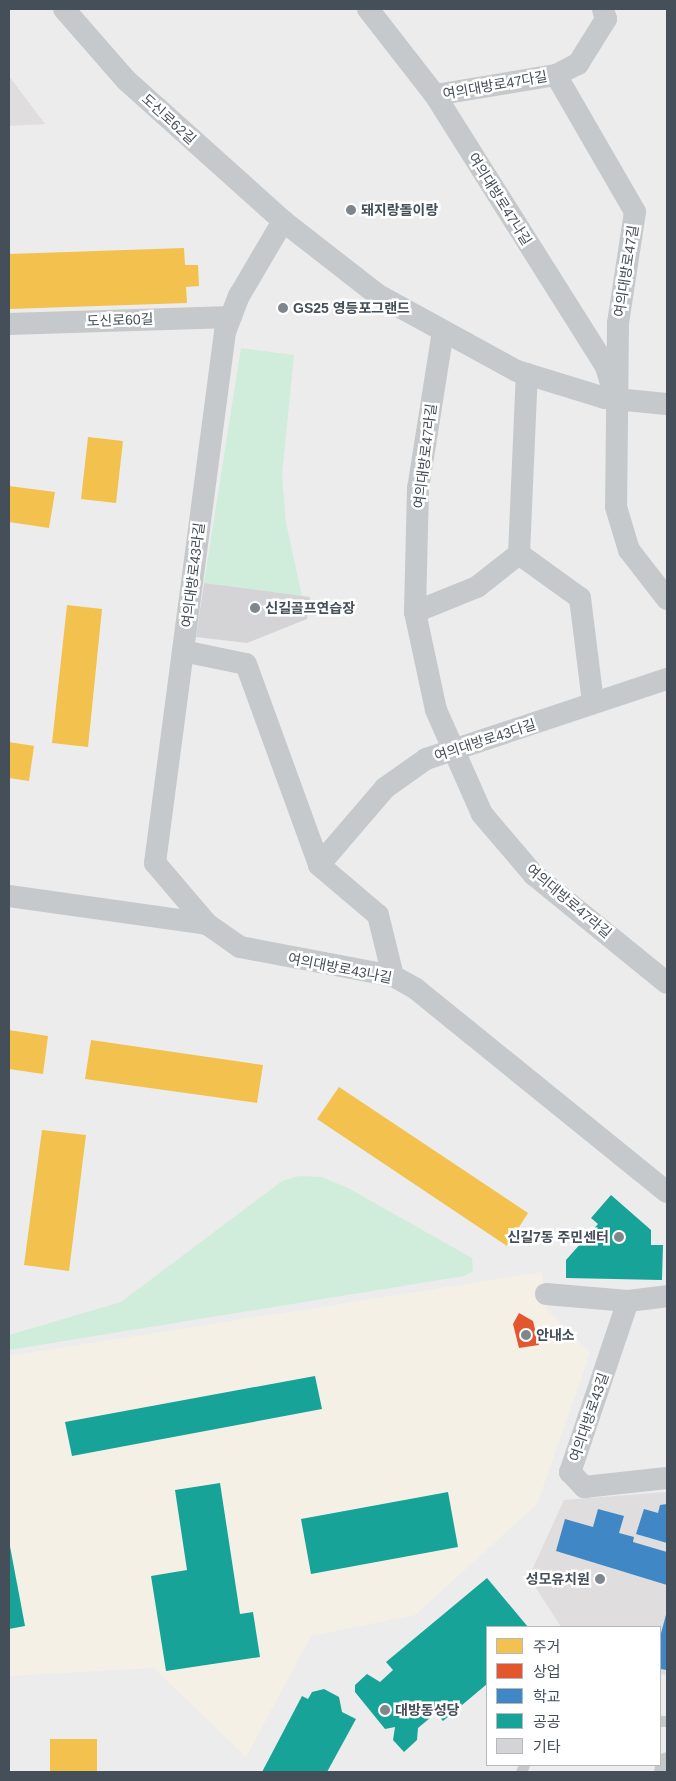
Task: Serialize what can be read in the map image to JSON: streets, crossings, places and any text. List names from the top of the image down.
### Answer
{
  "streets": {
    "street": [
      "여의대방로47다길",
      "도신로62길",
      "여의대방로47나길",
      "여의대방로47길",
      "도신로60길",
      "여의대방로47라길",
      "여의대방로43라길",
      "여의대방로43다길",
      "여의대방로43나길",
      "여의대방로43길"
    ]
  },
  "crossings": [
    ["여의대방로47다길", "여의대방로47나길"],
    ["여의대방로47다길", "여의대방로47길"],
    ["도신로62길", "여의대방로43라길"],
    ["여의대방로47나길", "여의대방로47길"],
    ["도신로60길", "여의대방로43라길"],
    ["여의대방로47라길", "여의대방로43다길"],
    ["여의대방로43라길", "여의대방로43나길"]
  ],
  "places": [
    "돼지랑돌이랑",
    "GS25 영등포그랜드",
    "신길골프연습장",
    "신길7동 주민센터",
    "안내소",
    "성모유치원",
    "대방동성당"
  ],
  "legend": [
    "주거",
    "상업",
    "학교",
    "공공",
    "기타"
  ]
}
